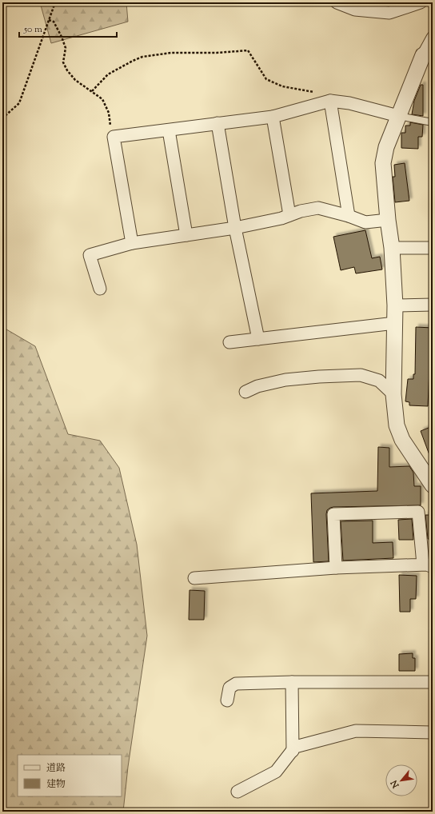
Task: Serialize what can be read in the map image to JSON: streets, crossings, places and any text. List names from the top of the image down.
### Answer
{
  "legend": ["道路", "建物"],
  "scale_bar": "50 m",
  "north": "bottom left"
}
